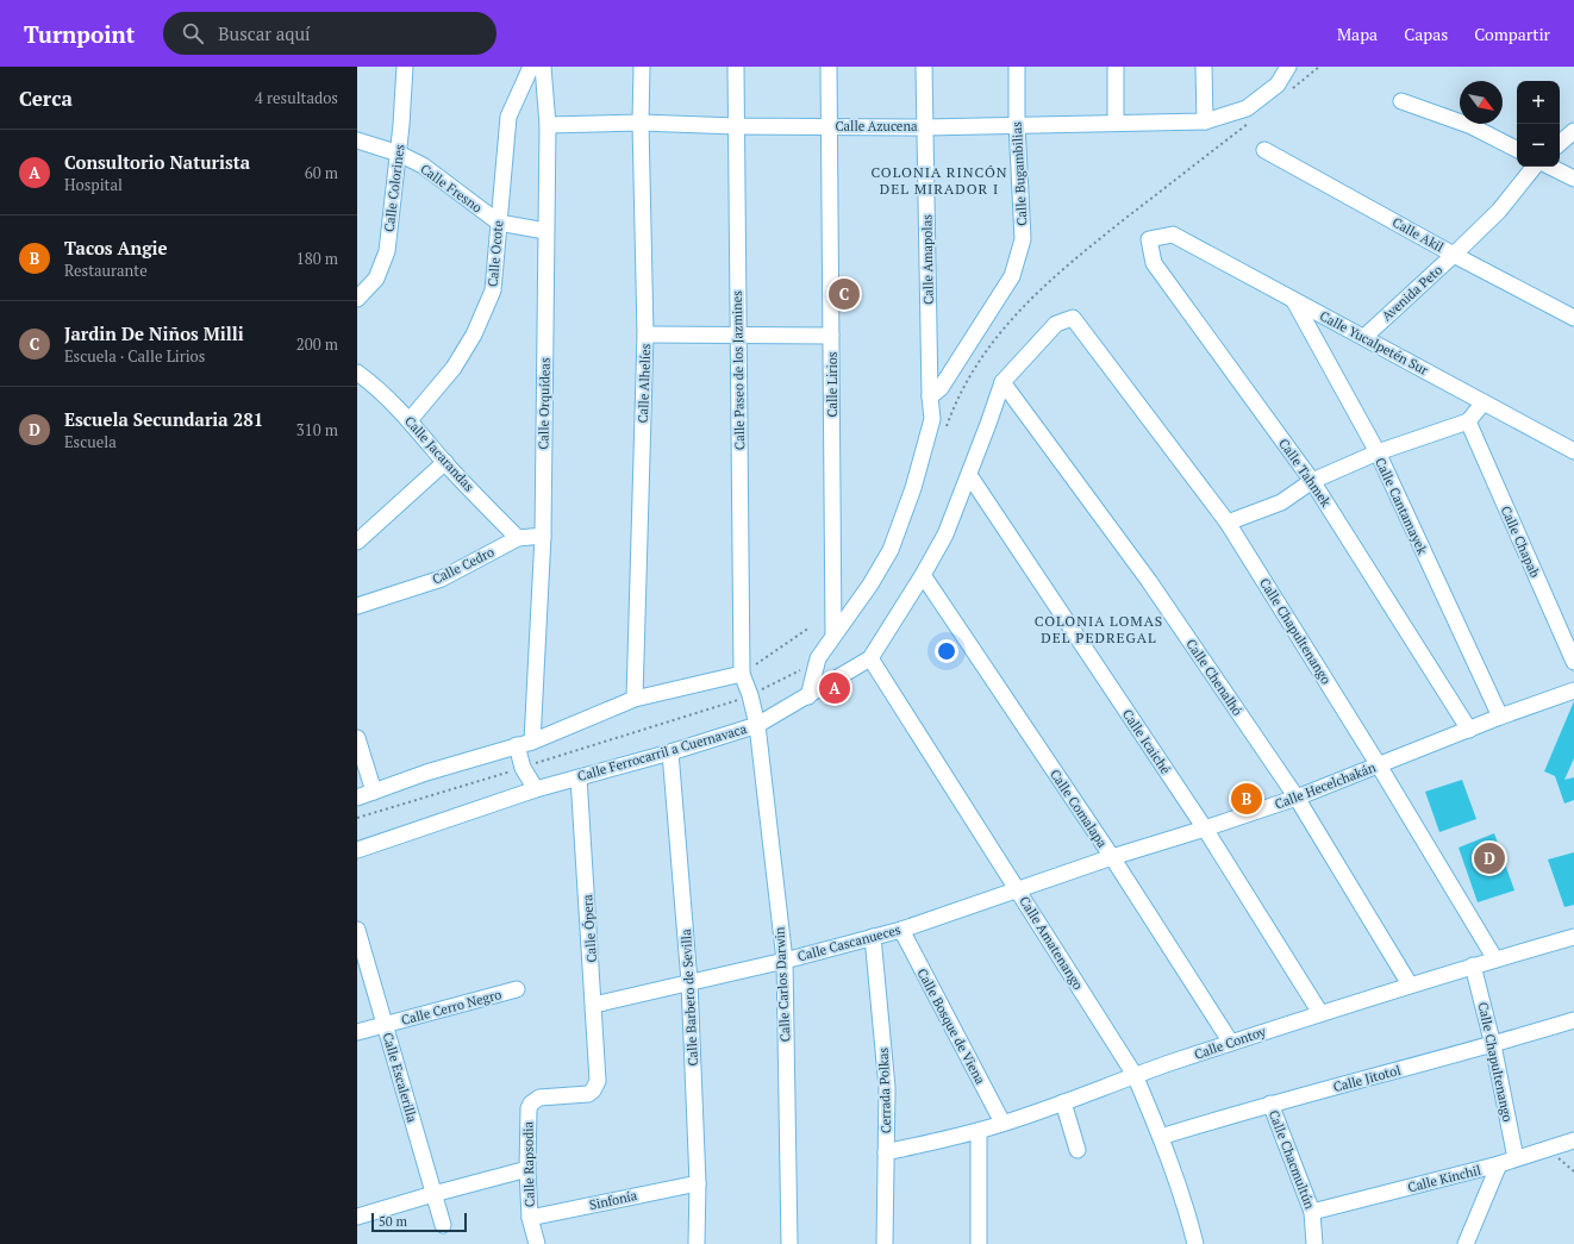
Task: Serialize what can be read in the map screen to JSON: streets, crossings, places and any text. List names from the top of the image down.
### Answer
{
  "streets": {
    "street": [
      "Calle Azucena",
      "Calle Bugambilias",
      "Calle Colorines",
      "Calle Fresno",
      "Calle Akil",
      "Calle Ocote",
      "Calle Amapolas",
      "Avenida Peto",
      "Calle Yucalpetén Sur",
      "Calle Paseo de los Jazmines",
      "Calle Alhelíes",
      "Calle Lirios",
      "Calle Orquídeas",
      "Calle Jacarandas",
      "Calle Tahmek",
      "Calle Cantamayek",
      "Calle Chapab",
      "Calle Cedro",
      "Calle Chapultenango",
      "Calle Chenalhó",
      "Calle Icaiché",
      "Calle Ferrocarril a Cuernavaca",
      "Calle Hecelchakán",
      "Calle Comalapa",
      "Calle Ópera",
      "Calle Cascanueces",
      "Calle Amatenango",
      "Calle Carlos Darwin",
      "Calle Barbero de Sevilla",
      "Calle Cerro Negro",
      "Calle Bosque de Viena",
      "Calle Contoy",
      "Calle Escalerilla",
      "Calle Jitotol",
      "Cerrada Polkas",
      "Calle Chacmultún",
      "Calle Rapsodia",
      "Calle Kinchil",
      "Sinfonía"
    ]
  },
  "crossings": [
    ["Calle Azucena", "Calle Bugambilias"],
    ["Calle Azucena", "Calle Amapolas"],
    ["Calle Azucena", "Calle Paseo de los Jazmines"],
    ["Calle Azucena", "Calle Alhelíes"],
    ["Calle Azucena", "Calle Lirios"],
    ["Calle Azucena", "Calle Orquídeas"],
    ["Calle Bugambilias", "Calle Amapolas"],
    ["Calle Colorines", "Calle Fresno"],
    ["Calle Fresno", "Calle Ocote"],
    ["Calle Fresno", "Calle Orquídeas"],
    ["Calle Akil", "Avenida Peto"],
    ["Calle Ocote", "Calle Jacarandas"],
    ["Avenida Peto", "Calle Yucalpetén Sur"],
    ["Calle Yucalpetén Sur", "Calle Tahmek"],
    ["Calle Yucalpetén Sur", "Calle Cantamayek"],
    ["Calle Paseo de los Jazmines", "Calle Carlos Darwin"],
    ["Calle Orquídeas", "Calle Cedro"],
    ["Calle Jacarandas", "Calle Cedro"],
    ["Calle Tahmek", "Calle Hecelchakán"],
    ["Calle Cantamayek", "Calle Hecelchakán"],
    ["Calle Chapultenango", "Calle Ferrocarril a Cuernavaca"],
    ["Calle Chapultenango", "Calle Hecelchakán"],
    ["Calle Chapultenango", "Calle Contoy"],
    ["Calle Chapultenango", "Calle Jitotol"],
    ["Calle Chapultenango", "Calle Kinchil"],
    ["Calle Chenalhó", "Calle Ferrocarril a Cuernavaca"],
    ["Calle Chenalhó", "Calle Hecelchakán"],
    ["Calle Chenalhó", "Calle Contoy"],
    ["Calle Icaiché", "Calle Ferrocarril a Cuernavaca"],
    ["Calle Icaiché", "Calle Hecelchakán"],
    ["Calle Icaiché", "Calle Contoy"],
    ["Calle Ferrocarril a Cuernavaca", "Calle Comalapa"],
    ["Calle Ferrocarril a Cuernavaca", "Calle Ópera"],
    ["Calle Ferrocarril a Cuernavaca", "Calle Amatenango"],
    ["Calle Ferrocarril a Cuernavaca", "Calle Carlos Darwin"],
    ["Calle Ferrocarril a Cuernavaca", "Calle Barbero de Sevilla"],
    ["Calle Hecelchakán", "Calle Comalapa"],
    ["Calle Hecelchakán", "Calle Cascanueces"],
    ["Calle Hecelchakán", "Calle Amatenango"],
    ["Calle Comalapa", "Calle Contoy"],
    ["Calle Ópera", "Calle Cascanueces"],
    ["Calle Ópera", "Calle Rapsodia"],
    ["Calle Cascanueces", "Calle Amatenango"],
    ["Calle Cascanueces", "Calle Carlos Darwin"],
    ["Calle Cascanueces", "Calle Barbero de Sevilla"],
    ["Calle Cascanueces", "Calle Bosque de Viena"],
    ["Calle Cascanueces", "Cerrada Polkas"],
    ["Calle Amatenango", "Calle Contoy"],
    ["Calle Amatenango", "Calle Jitotol"],
    ["Calle Barbero de Sevilla", "Sinfonía"],
    ["Calle Cerro Negro", "Calle Escalerilla"],
    ["Calle Bosque de Viena", "Calle Contoy"],
    ["Calle Contoy", "Cerrada Polkas"],
    ["Calle Jitotol", "Calle Chacmultún"],
    ["Calle Chacmultún", "Calle Kinchil"],
    ["Calle Rapsodia", "Sinfonía"]
  ],
  "districts": ["COLONIA RINCÓN DEL MIRADOR I", "COLONIA LOMAS DEL PEDREGAL"],
  "scale_bar": "50 m",
  "north": "bottom right",
  "page": {
    "header": "Turnpoint",
    "search": "Buscar aquí",
    "nav": ["Mapa", "Capas", "Compartir"],
    "heading": ["Cerca", "4 resultados"],
    "map_buttons": ["+", "−"],
    "list": [
      {
        "mark": "A",
        "name": "Consultorio Naturista",
        "note": "Hospital",
        "value": "60 m"
      },
      {
        "mark": "B",
        "name": "Tacos Angie",
        "note": "Restaurante",
        "value": "180 m"
      },
      {
        "mark": "C",
        "name": "Jardin De Niños Milli",
        "note": "Escuela · Calle Lirios",
        "value": "200 m"
      },
      {
        "mark": "D",
        "name": "Escuela Secundaria 281",
        "note": "Escuela",
        "value": "310 m"
      }
    ],
    "pins": [
      "C",
      "A",
      "B",
      "D"
    ],
    "scale": "50 m"
  }
}
